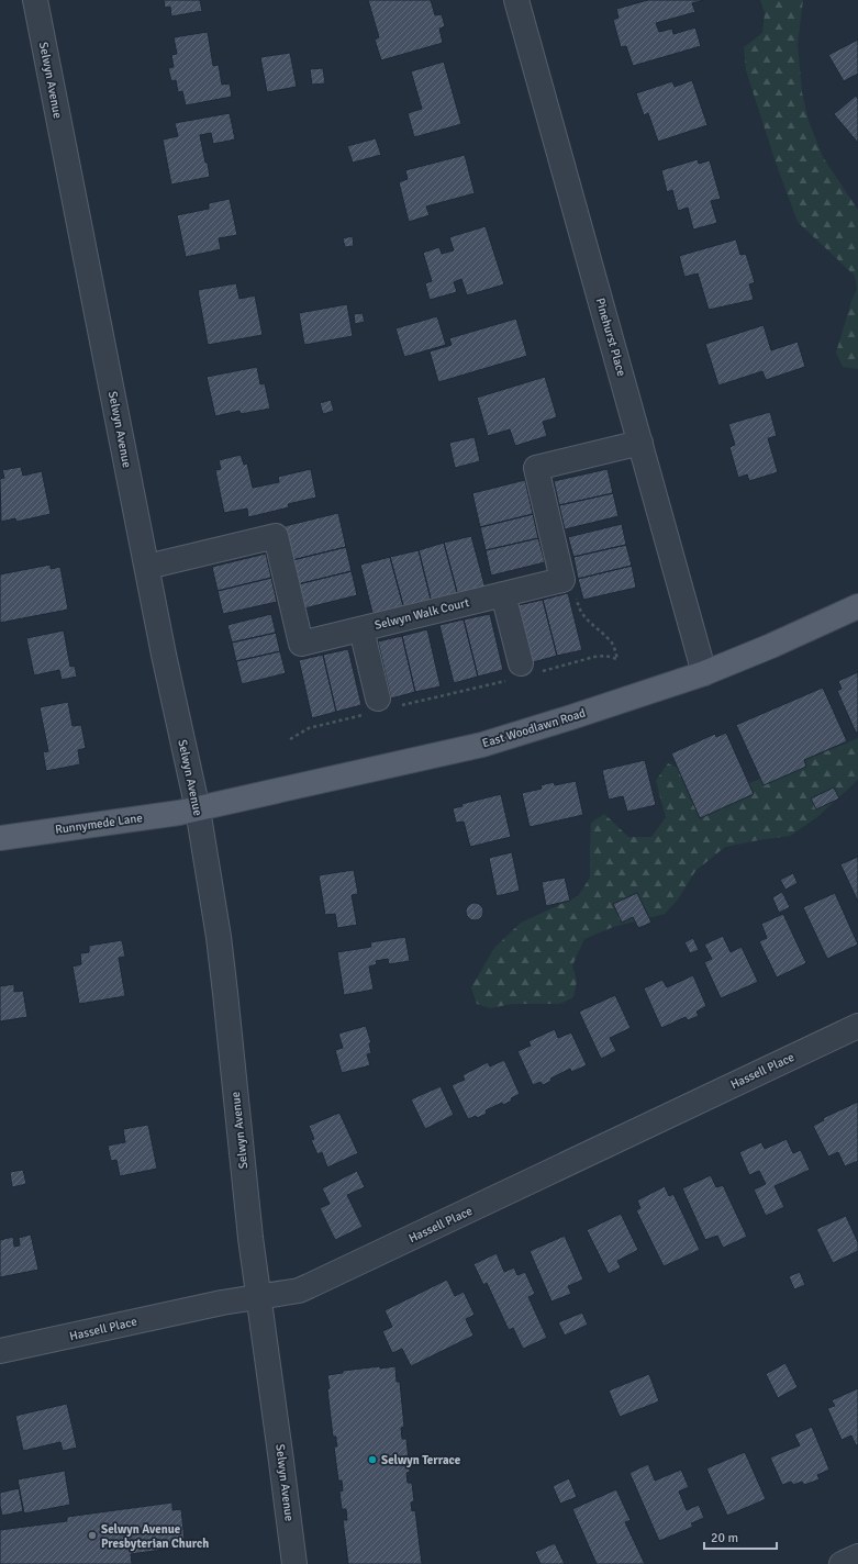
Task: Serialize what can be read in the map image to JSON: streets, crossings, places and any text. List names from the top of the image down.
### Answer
{
  "streets": {
    "main road": ["East Woodlawn Road", "Runnymede Lane"],
    "street": [
      "Selwyn Avenue",
      "Pinehurst Place",
      "Selwyn Walk Court",
      "Hassell Place"
    ]
  },
  "crossings": [
    ["Selwyn Avenue", "Selwyn Walk Court"],
    ["Selwyn Avenue", "East Woodlawn Road"],
    ["Selwyn Avenue", "Runnymede Lane"],
    ["Selwyn Avenue", "Hassell Place"],
    ["Pinehurst Place", "East Woodlawn Road"],
    ["East Woodlawn Road", "Runnymede Lane"]
  ],
  "places": ["Selwyn Terrace", "Selwyn Avenue Presbyterian Church"],
  "scale_bar": "20 m"
}
